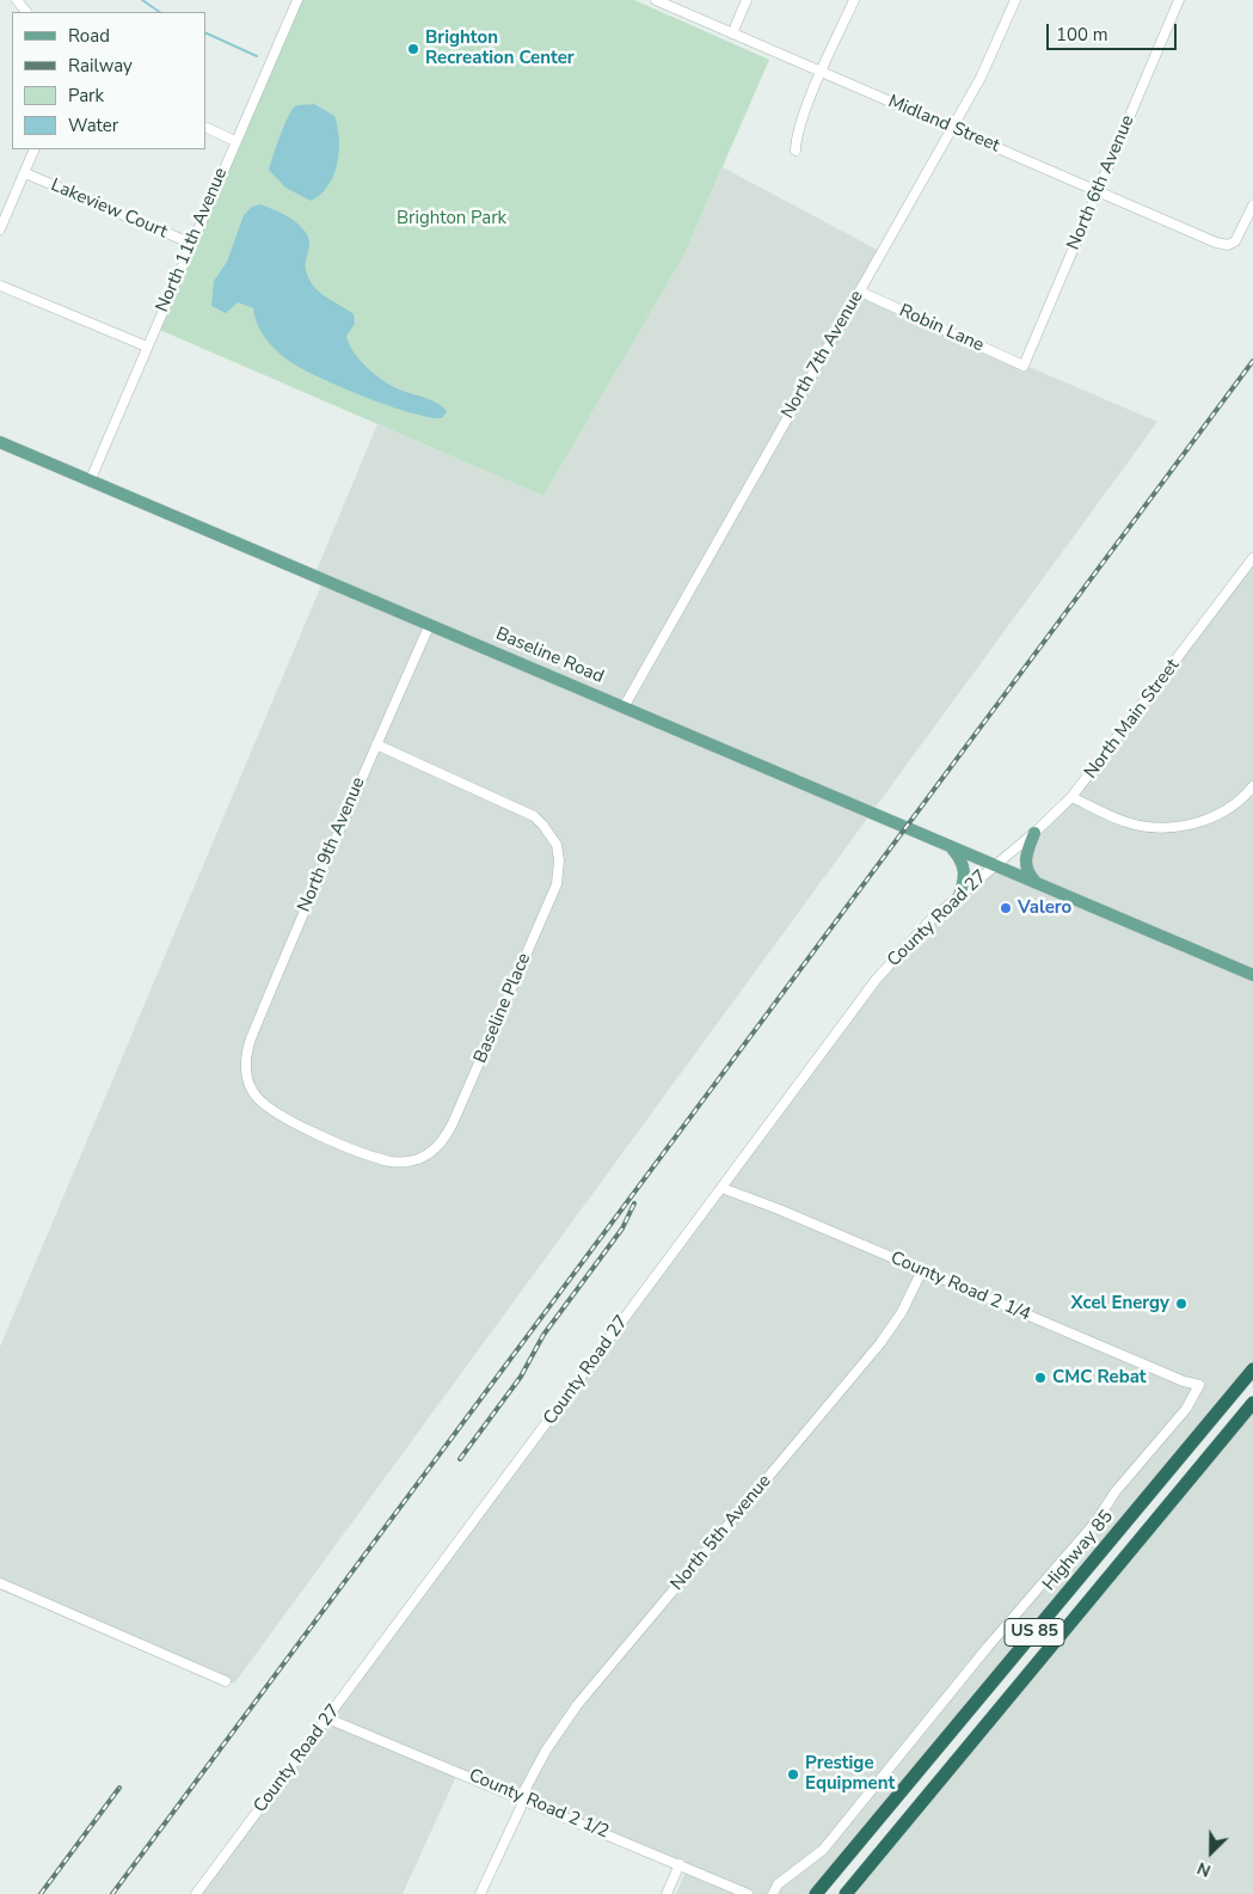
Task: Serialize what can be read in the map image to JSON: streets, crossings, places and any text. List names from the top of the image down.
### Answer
{
  "streets": {
    "highway": ["Highway 85", "US 85"],
    "main road": ["Baseline Road"],
    "street": [
      "Midland Street",
      "North 6th Avenue",
      "Lakeview Court",
      "North 11th Avenue",
      "Robin Lane",
      "North 7th Avenue",
      "North Main Street",
      "North 9th Avenue",
      "County Road 27",
      "Baseline Place",
      "County Road 2 1/4",
      "North 5th Avenue",
      "County Road 2 1/2"
    ]
  },
  "crossings": [
    ["Midland Street", "North 6th Avenue"],
    ["Midland Street", "North 7th Avenue"],
    ["North 6th Avenue", "Robin Lane"],
    ["Lakeview Court", "North 11th Avenue"],
    ["North 11th Avenue", "Baseline Road"],
    ["Robin Lane", "North 7th Avenue"],
    ["North 7th Avenue", "Baseline Road"],
    ["Baseline Road", "North Main Street"],
    ["Baseline Road", "North 9th Avenue"],
    ["Baseline Road", "County Road 27"],
    ["North Main Street", "County Road 27"],
    ["North 9th Avenue", "Baseline Place"],
    ["County Road 27", "County Road 2 1/4"],
    ["County Road 27", "County Road 2 1/2"],
    ["County Road 2 1/4", "North 5th Avenue"],
    ["North 5th Avenue", "County Road 2 1/2"]
  ],
  "parks": ["Brighton Park"],
  "places": [
    "Brighton Recreation Center",
    "Valero",
    "Xcel Energy",
    "CMC Rebat",
    "Prestige Equipment"
  ],
  "legend": [
    "Road",
    "Railway",
    "Park",
    "Water"
  ],
  "scale_bar": "100 m",
  "north": "bottom left"
}
